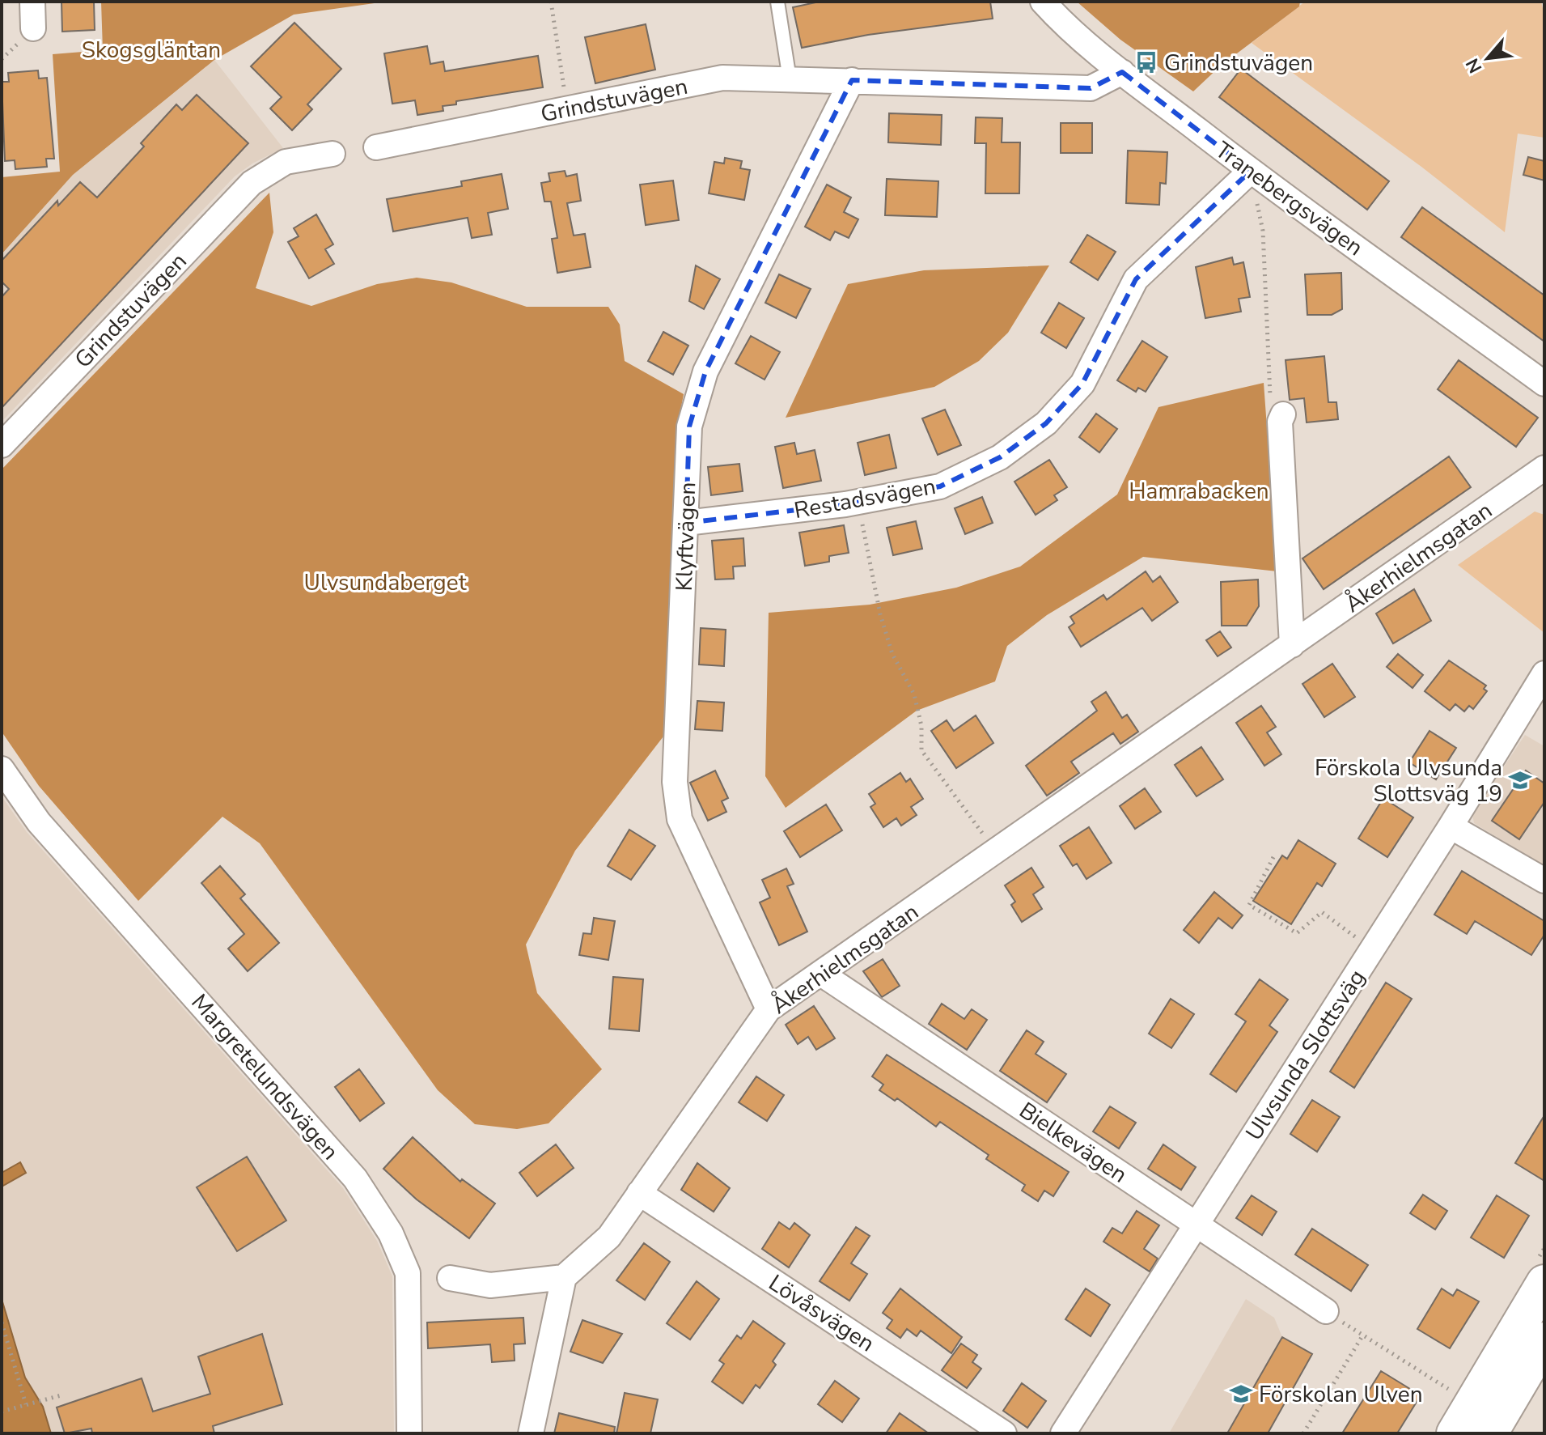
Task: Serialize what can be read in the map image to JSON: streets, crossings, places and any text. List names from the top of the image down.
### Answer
{
  "streets": {
    "street": [
      "Grindstuvägen",
      "Tranebergsvägen",
      "Restadsvägen",
      "Klyftvägen",
      "Åkerhielmsgatan",
      "Ulvsunda Slottsväg",
      "Margretelundsvägen",
      "Bielkevägen",
      "Lövåsvägen"
    ]
  },
  "crossings": [
    ["Grindstuvägen", "Tranebergsvägen"],
    ["Grindstuvägen", "Klyftvägen"],
    ["Tranebergsvägen", "Restadsvägen"],
    ["Restadsvägen", "Klyftvägen"],
    ["Klyftvägen", "Åkerhielmsgatan"],
    ["Åkerhielmsgatan", "Bielkevägen"],
    ["Åkerhielmsgatan", "Lövåsvägen"],
    ["Ulvsunda Slottsväg", "Bielkevägen"]
  ],
  "parks": ["Skogsgläntan", "Hamrabacken", "Ulvsundaberget"],
  "places": {
    "bus stop": ["Grindstuvägen"],
    "school or university": ["Förskola Ulvsunda Slottsväg 19", "Förskolan Ulven"]
  },
  "north": "bottom left"
}
